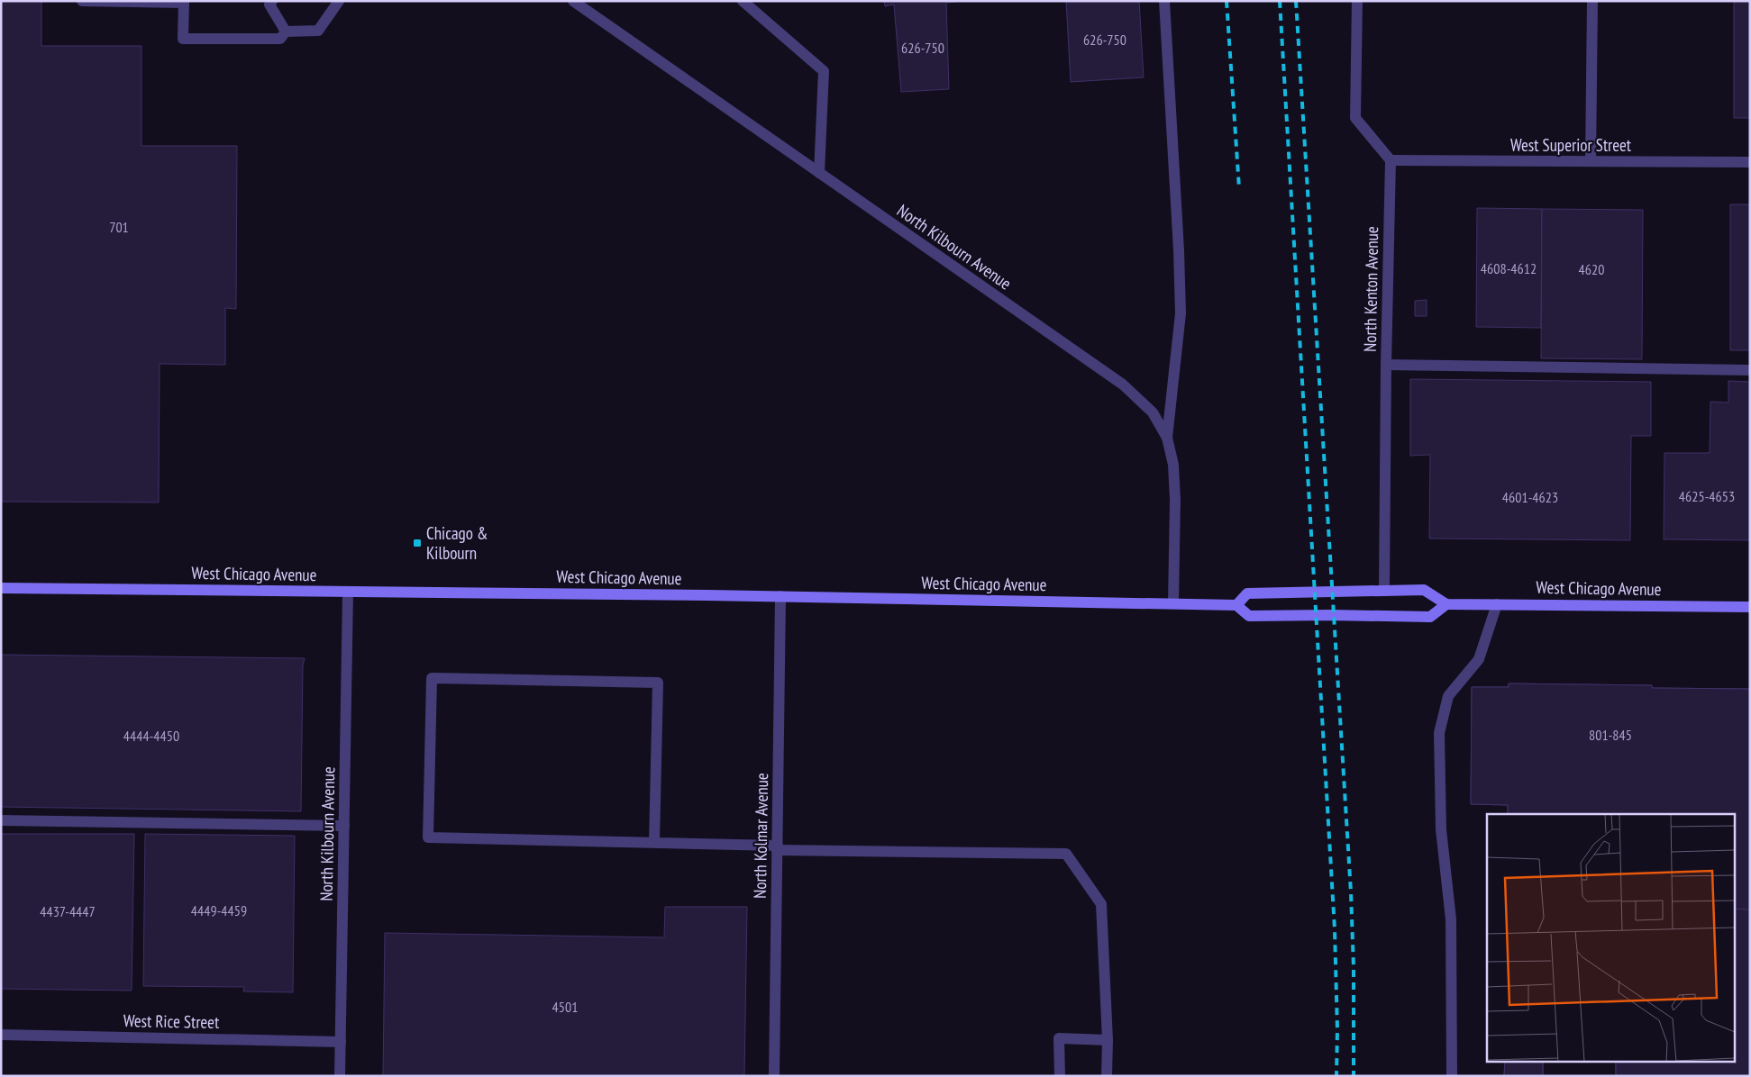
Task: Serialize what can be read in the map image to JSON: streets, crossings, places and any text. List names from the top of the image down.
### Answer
{
  "streets": {
    "main road": ["West Chicago Avenue"],
    "street": [
      "West Superior Street",
      "North Kilbourn Avenue",
      "North Kenton Avenue",
      "North Kolmar Avenue",
      "West Rice Street"
    ]
  },
  "crossings": [
    ["West Superior Street", "North Kenton Avenue"],
    ["North Kilbourn Avenue", "West Chicago Avenue"],
    ["North Kilbourn Avenue", "West Rice Street"],
    ["West Chicago Avenue", "North Kolmar Avenue"]
  ],
  "places": {
    "transit": ["Chicago & Kilbourn"]
  },
  "house_numbers": [
    "626-750",
    "626-750",
    "701",
    "4608-4612",
    "4620",
    "4625-4653",
    "4601-4623",
    "801-845",
    "4444-4450",
    "4449-4459",
    "4437-4447",
    "4501"
  ]
}
